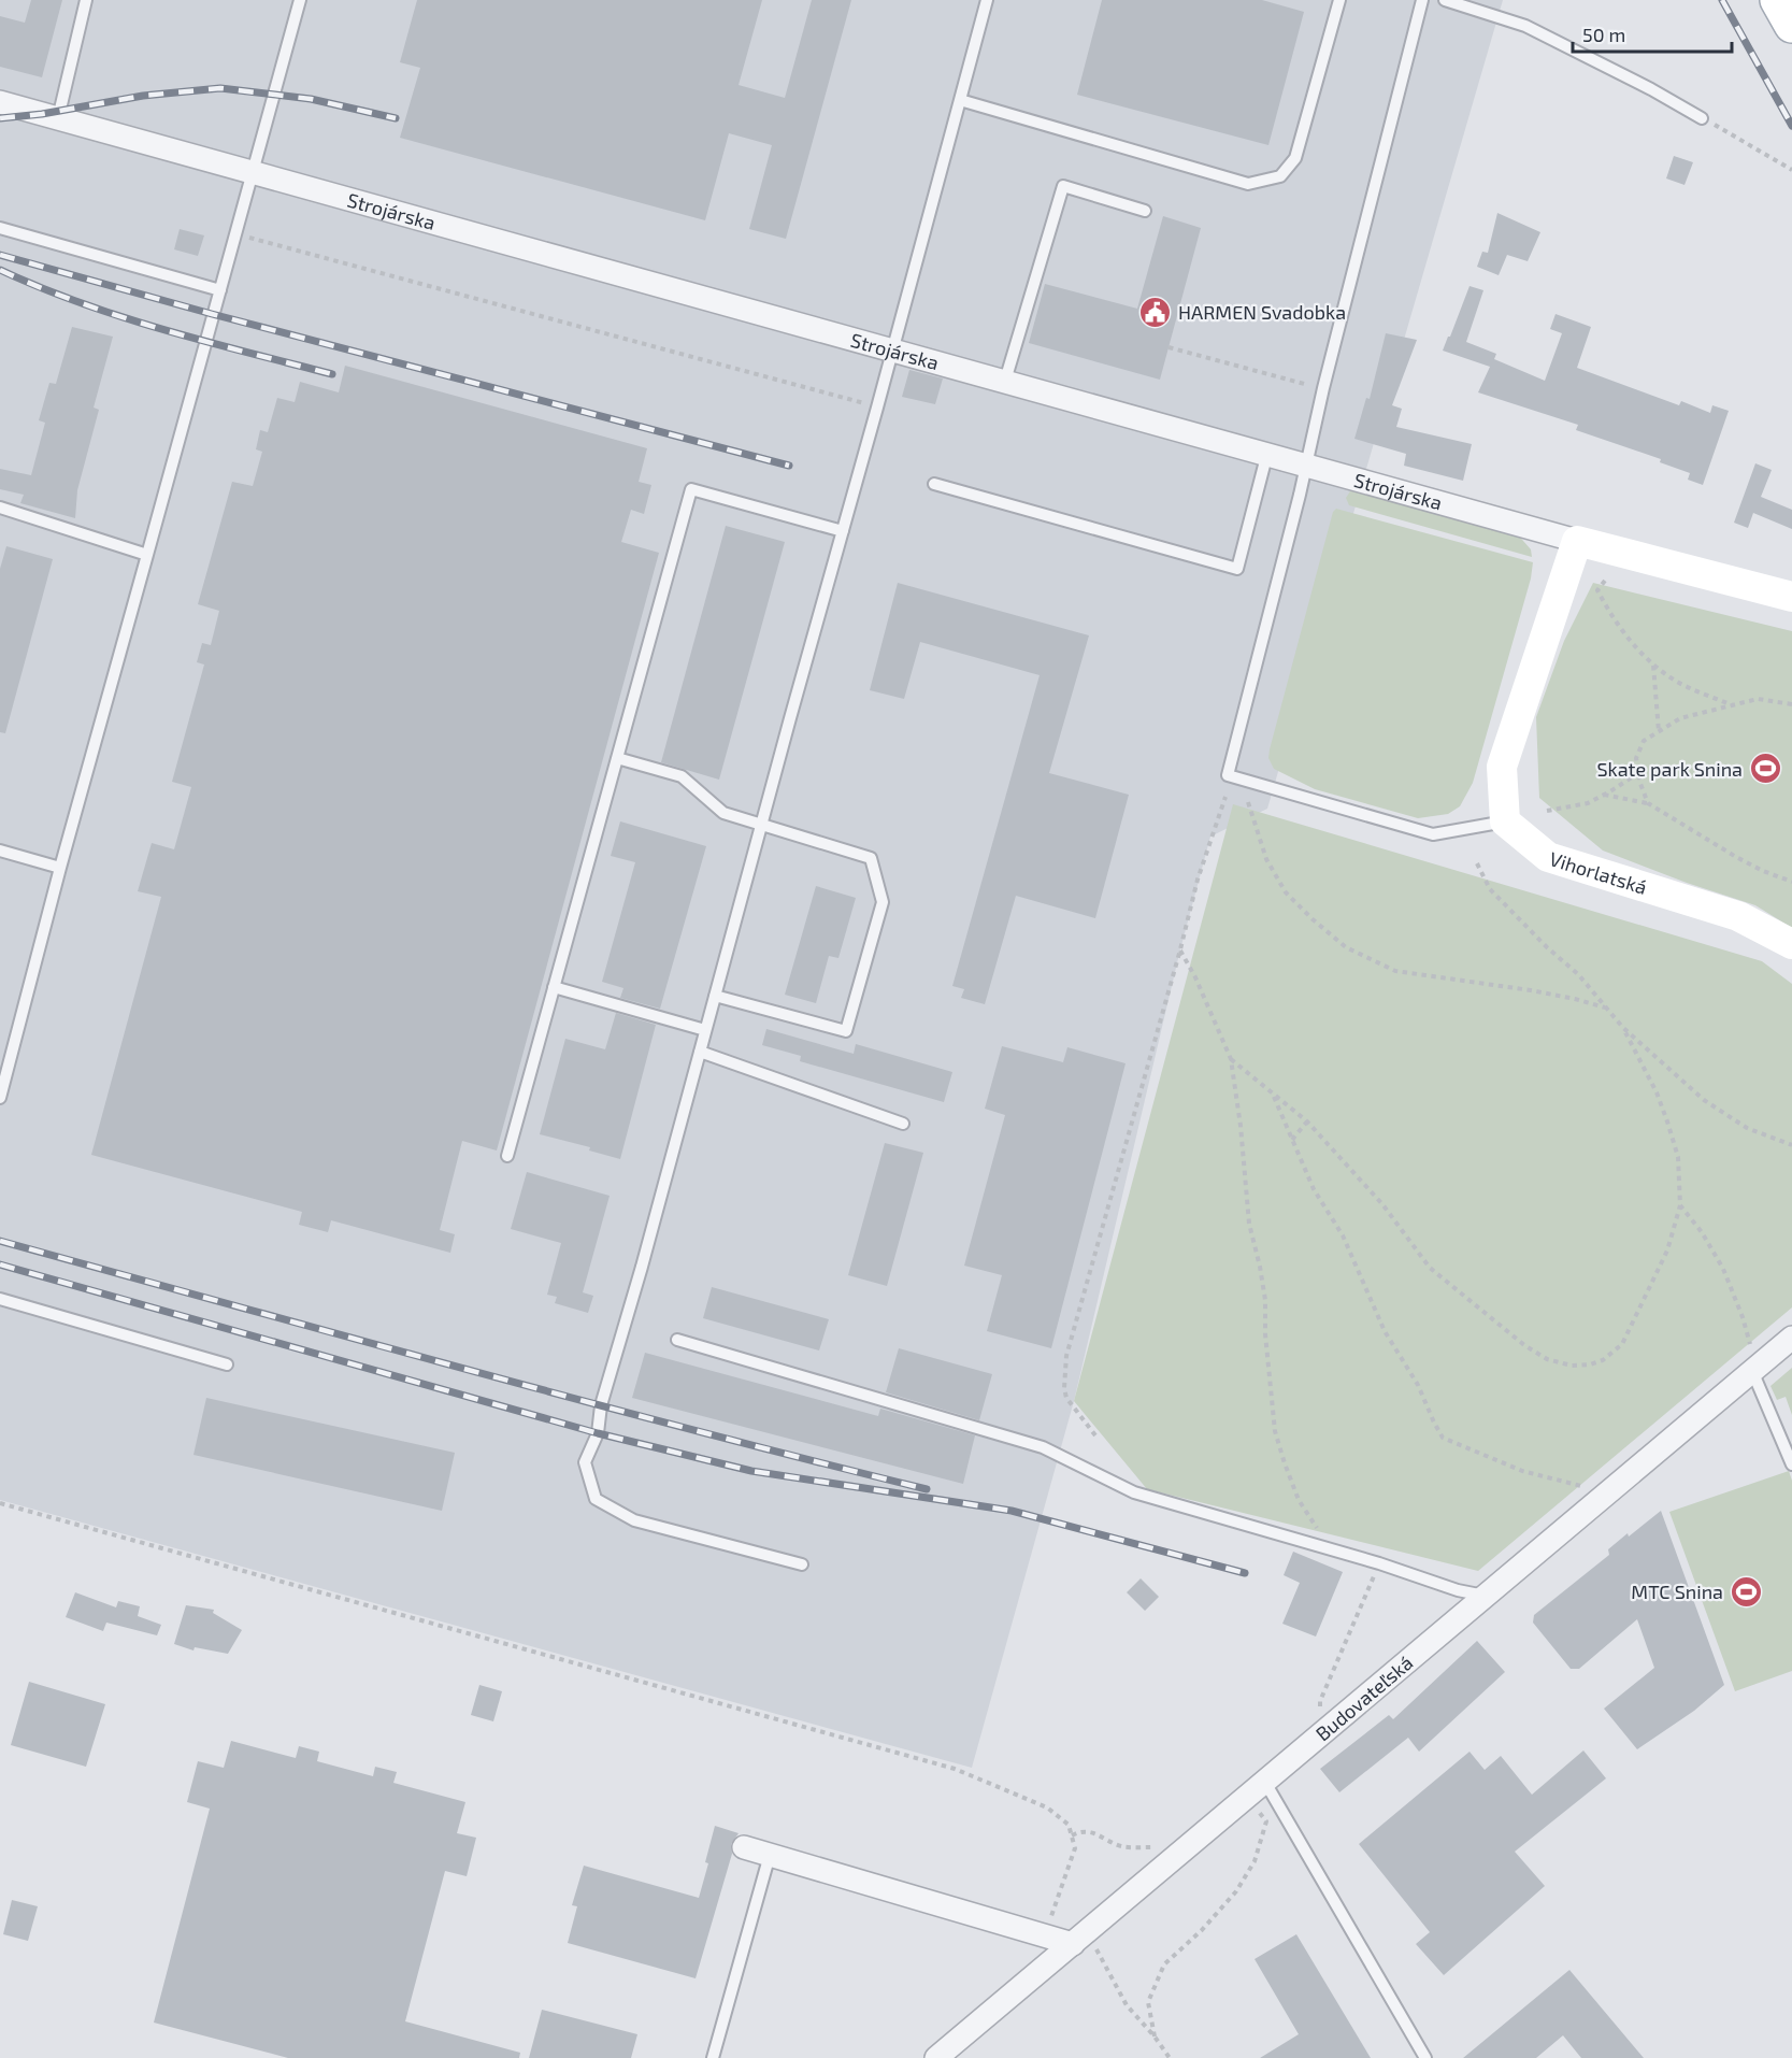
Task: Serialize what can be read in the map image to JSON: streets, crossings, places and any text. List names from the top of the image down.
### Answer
{
  "streets": {
    "main road": ["Strojárska", "Vihorlatská"],
    "street": ["Budovateľská"]
  },
  "places": {
    "public building": ["HARMEN Svadobka"],
    "sports": ["Skate park Snina", "MTC Snina"]
  },
  "scale_bar": "50 m"
}
